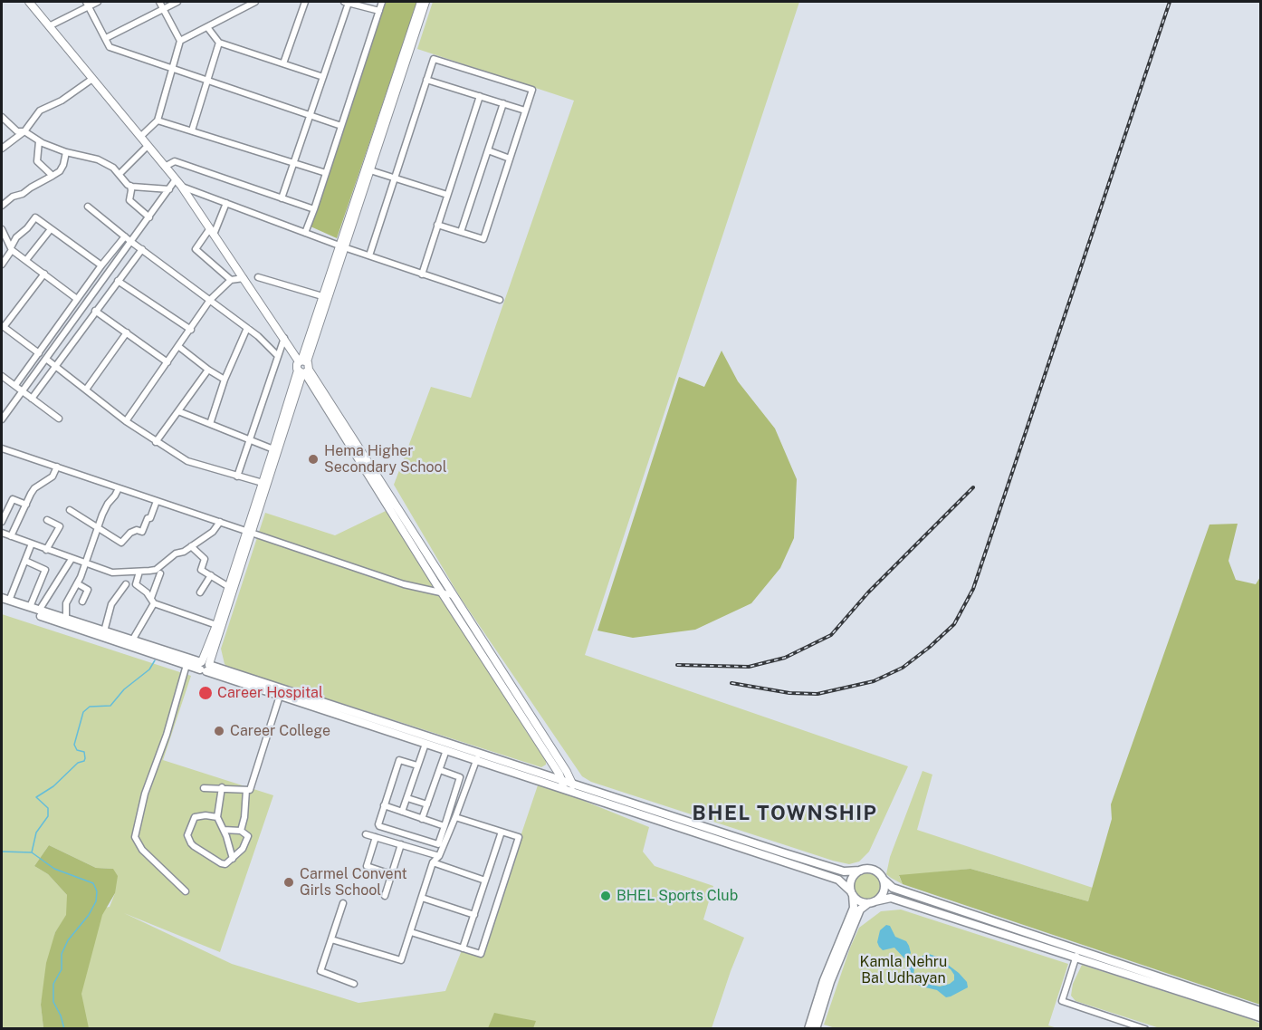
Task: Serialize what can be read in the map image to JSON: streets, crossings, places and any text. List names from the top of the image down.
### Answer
{
  "districts": ["BHEL TOWNSHIP"],
  "parks": ["Kamla Nehru Bal Udhayan"],
  "places": [
    "Hema Higher Secondary School",
    "Career Hospital",
    "Career College",
    "Carmel Convent Girls School",
    "BHEL Sports Club"
  ]
}
